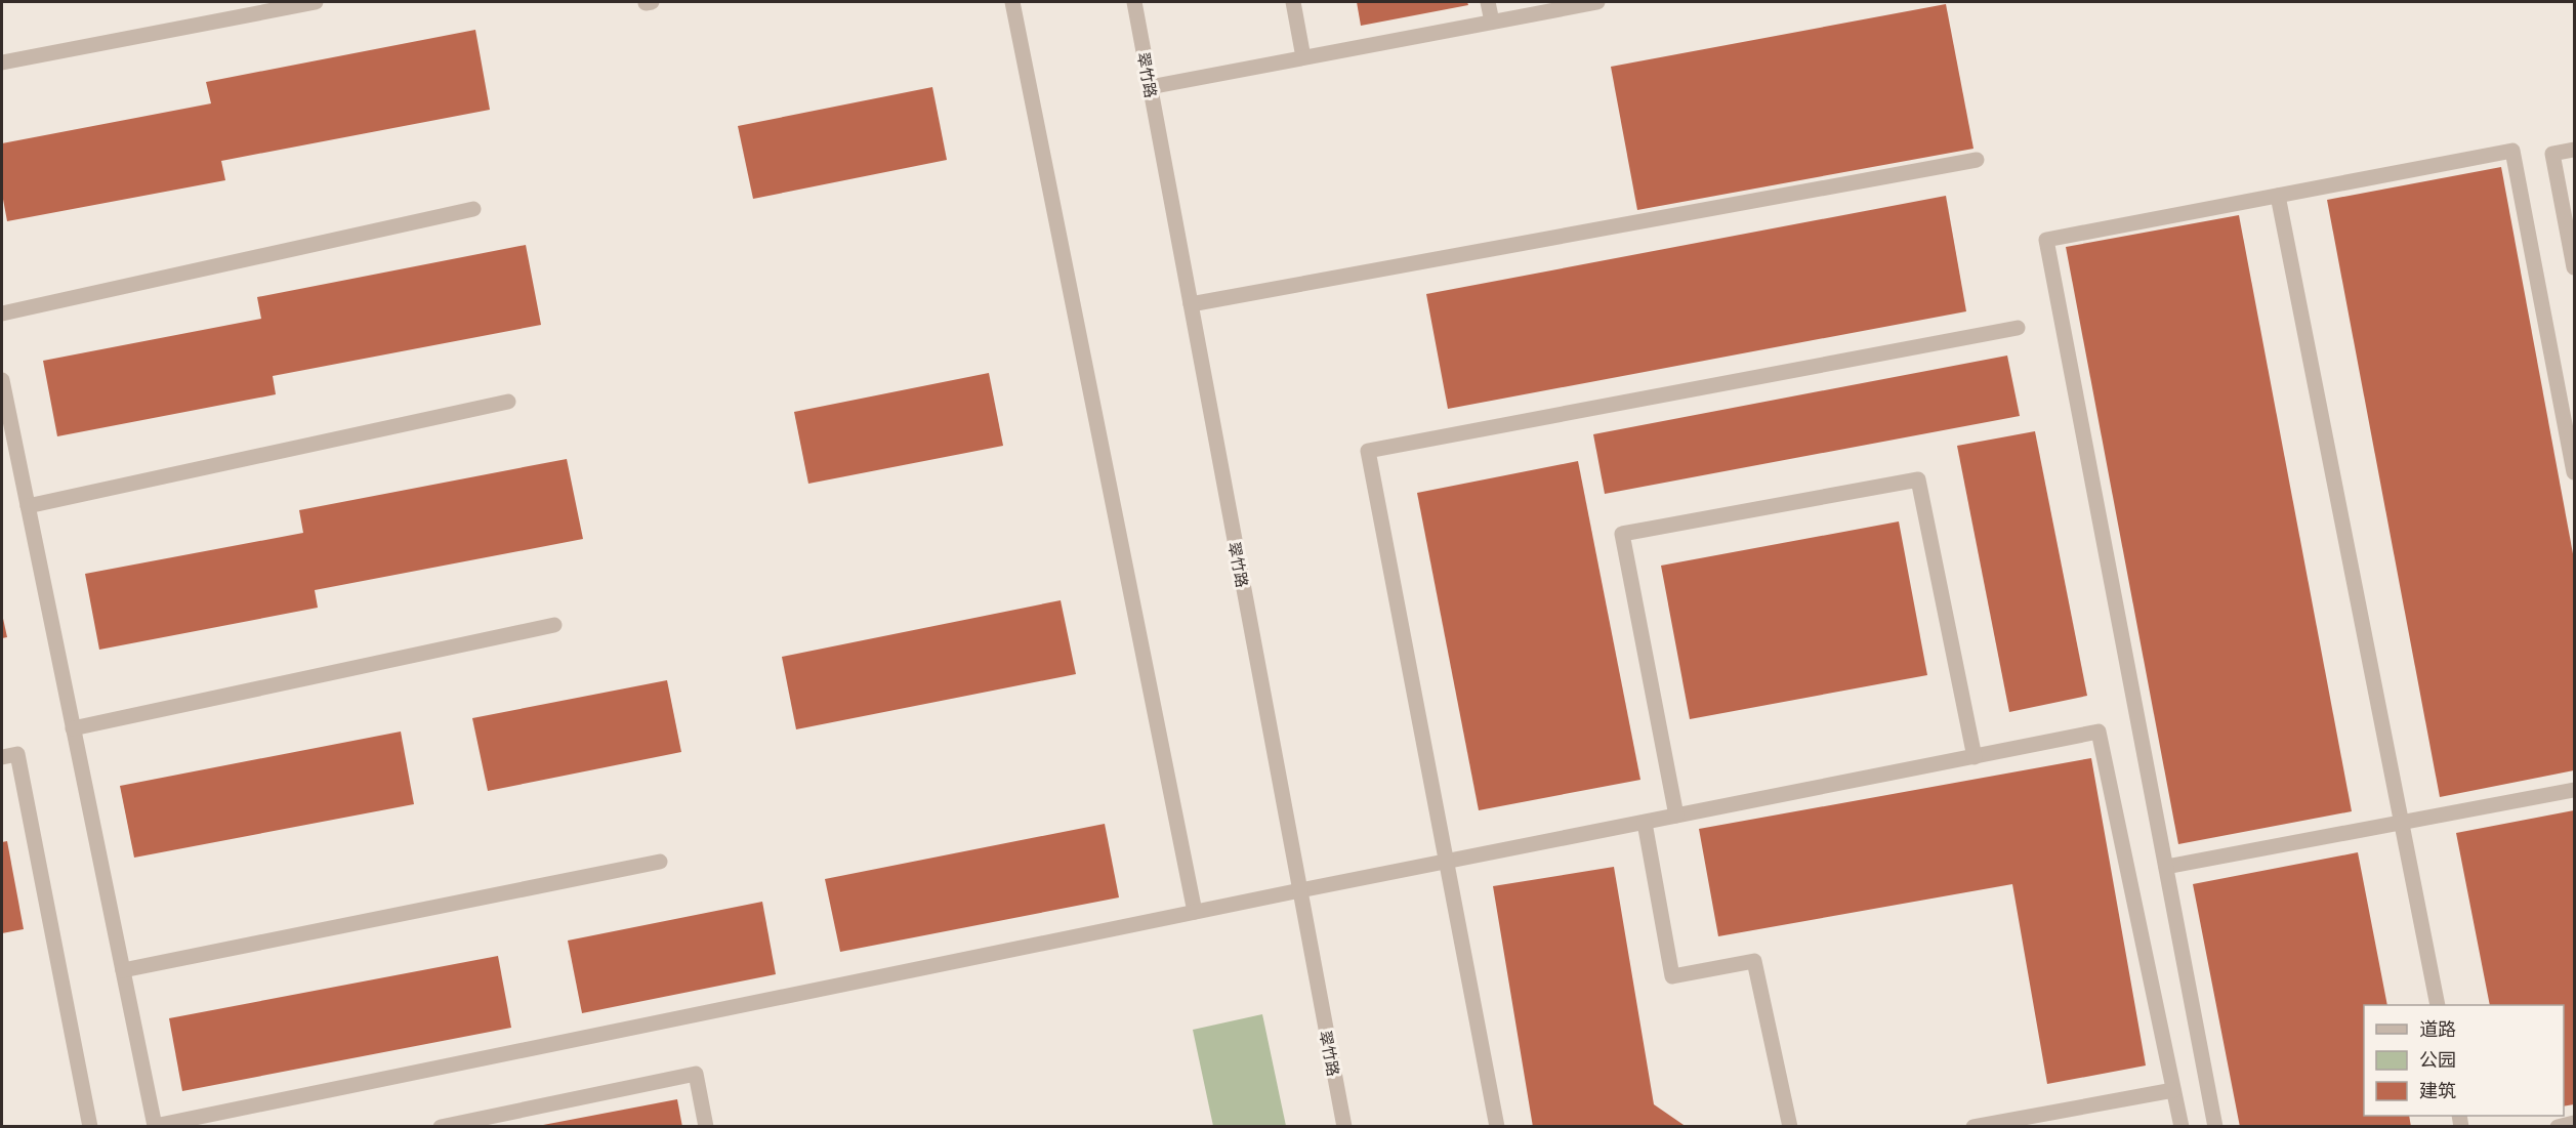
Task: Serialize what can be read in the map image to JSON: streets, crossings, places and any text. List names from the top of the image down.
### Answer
{
  "streets": {
    "street": ["翠竹路"]
  },
  "legend": ["道路", "公园", "建筑"]
}
